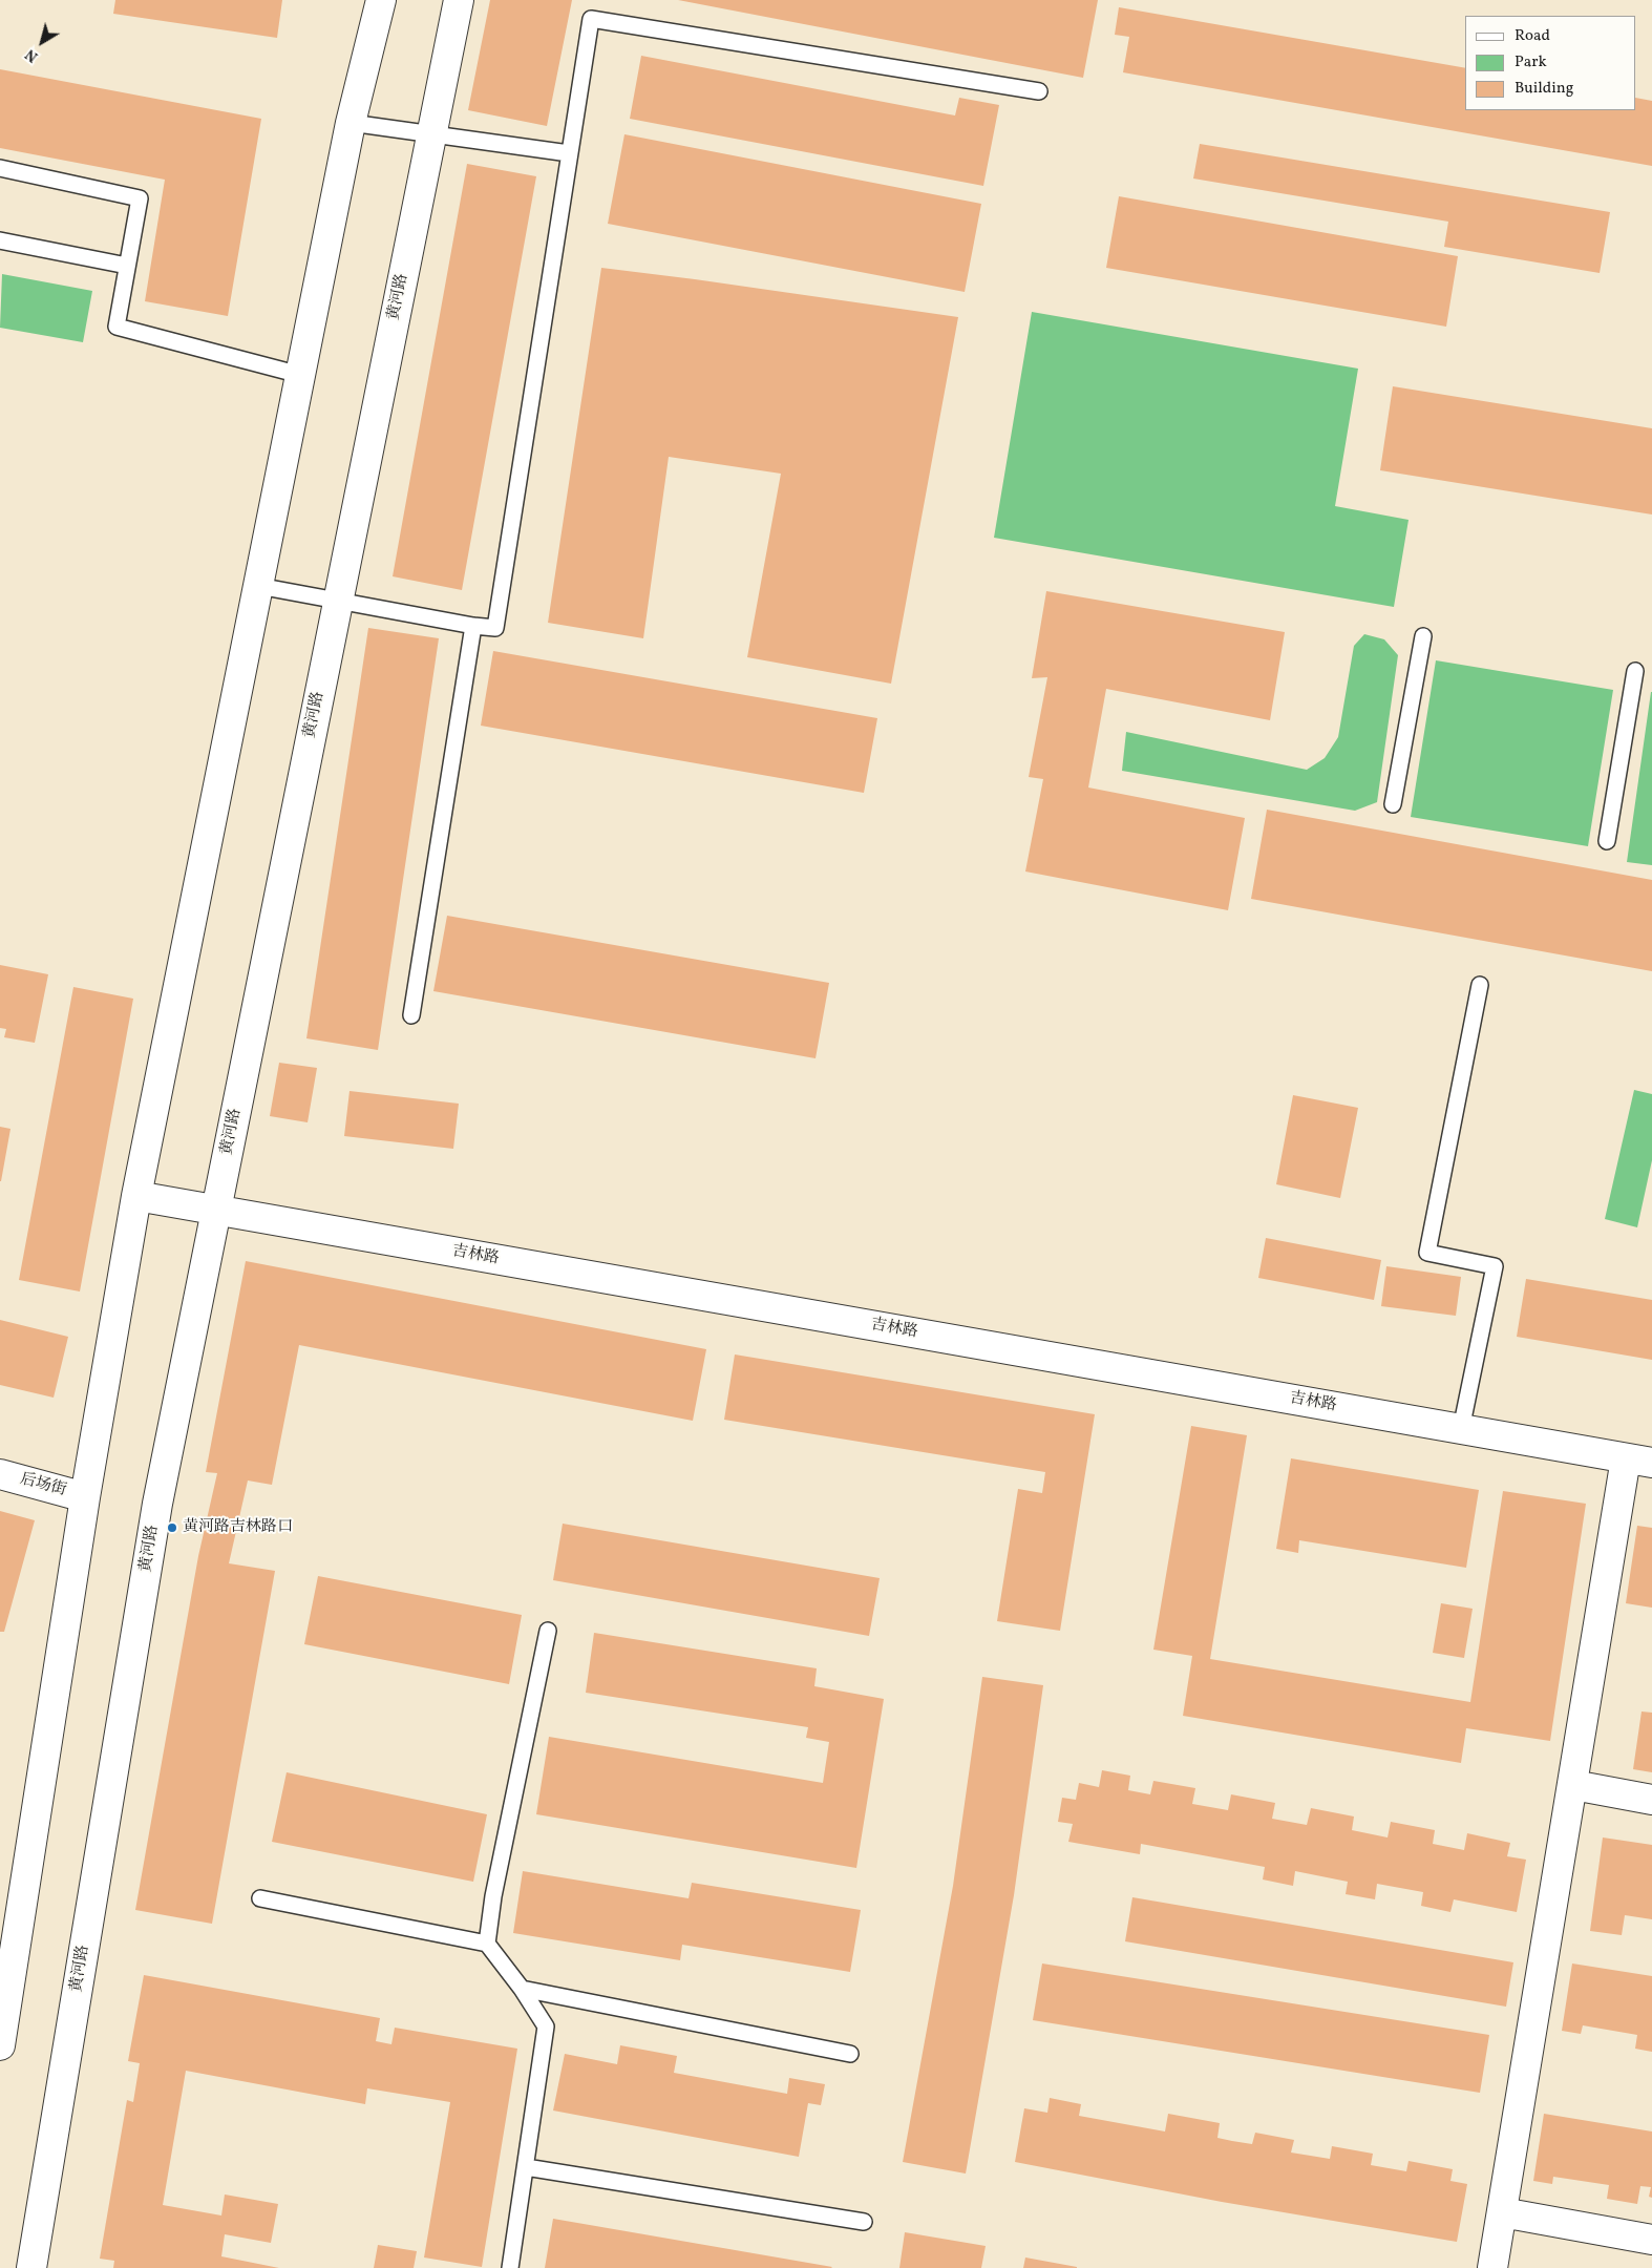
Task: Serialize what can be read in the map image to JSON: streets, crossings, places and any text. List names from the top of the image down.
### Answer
{
  "streets": {
    "street": ["黄河路", "吉林路", "后场街"]
  },
  "crossings": [
    ["黄河路", "吉林路"]
  ],
  "places": ["黄河路吉林路口"],
  "legend": ["Road", "Park", "Building"],
  "north": "bottom left"
}
